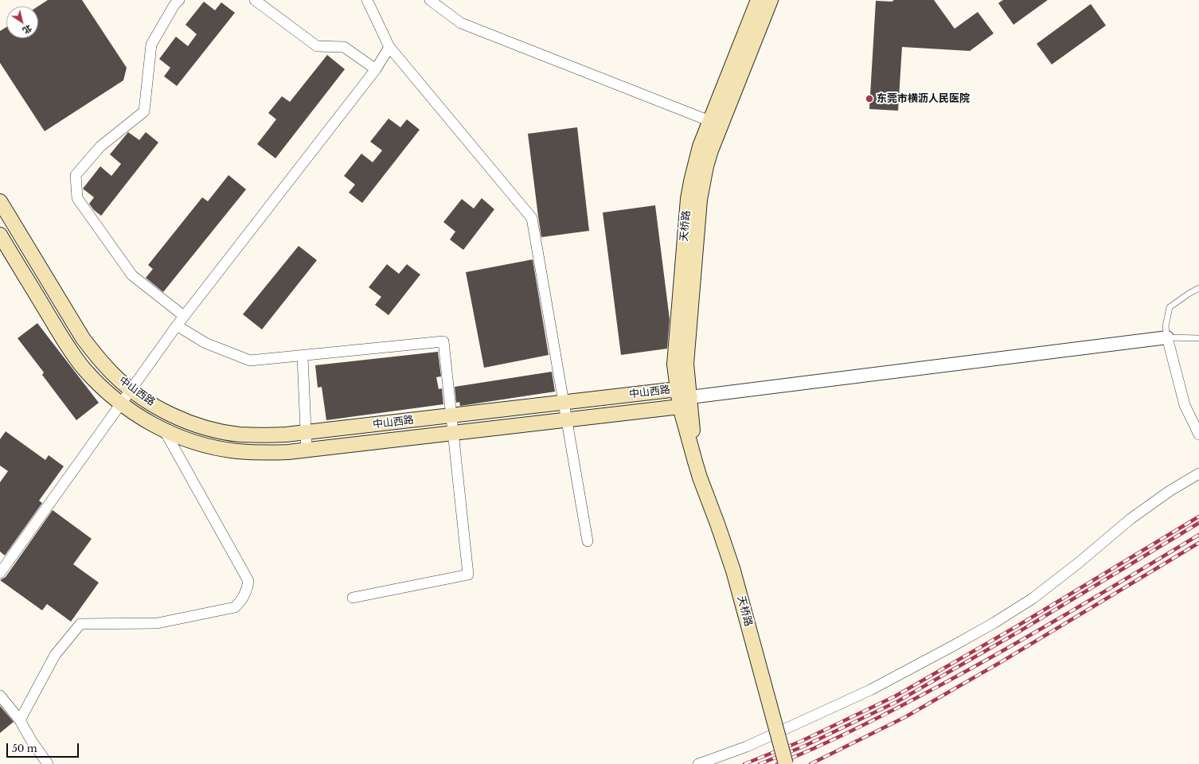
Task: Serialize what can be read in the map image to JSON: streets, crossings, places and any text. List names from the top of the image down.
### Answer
{
  "streets": {
    "main road": ["天桥路", "中山西路"]
  },
  "crossings": [
    ["天桥路", "中山西路"]
  ],
  "places": ["东莞市横沥人民医院"],
  "scale_bar": "50 m",
  "north": "bottom right"
}
